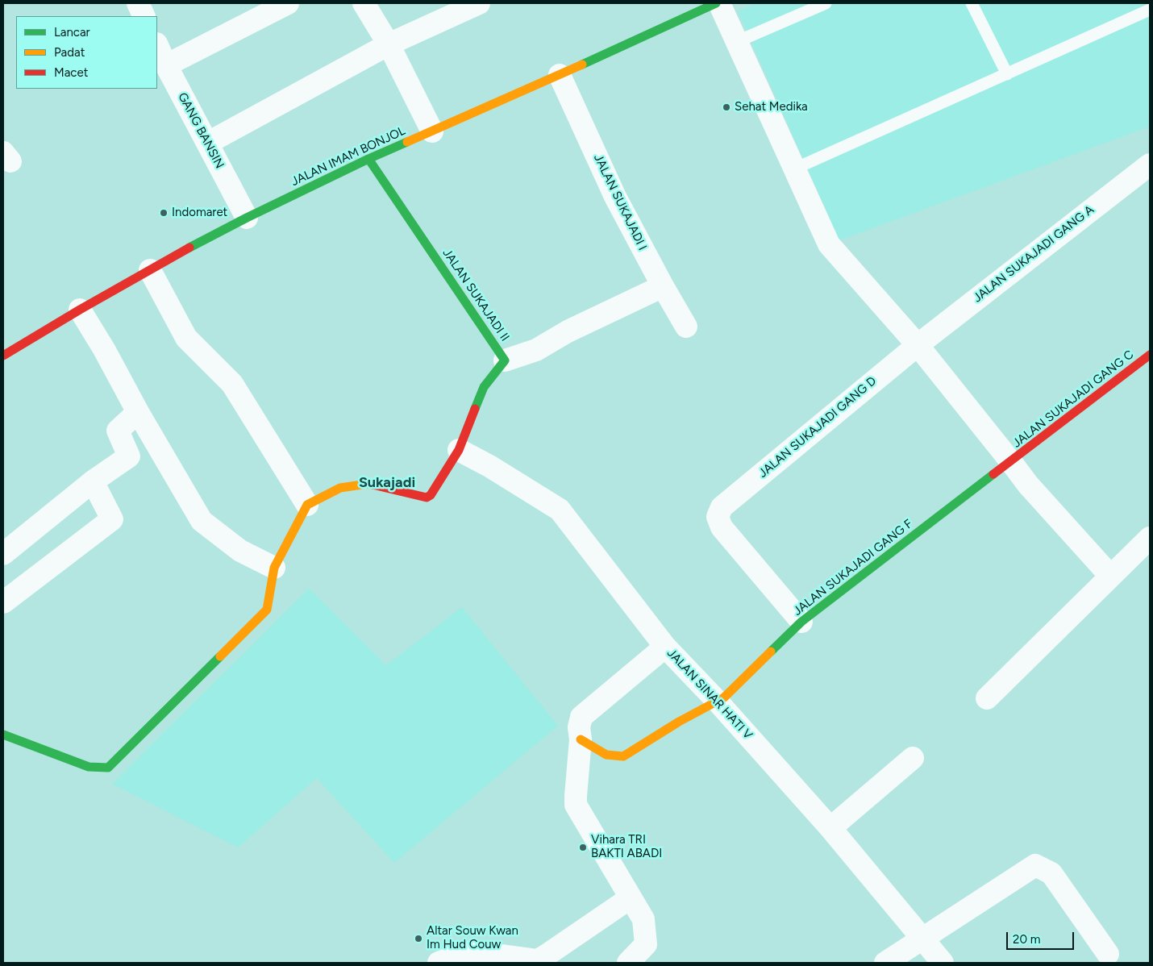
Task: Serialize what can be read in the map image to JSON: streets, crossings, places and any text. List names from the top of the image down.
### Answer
{
  "streets": {
    "street": [
      "GANG BANSIN",
      "JALAN IMAM BONJOL",
      "JALAN SUKAJADI I",
      "JALAN SUKAJADI GANG A",
      "JALAN SUKAJADI II",
      "JALAN SUKAJADI GANG C",
      "JALAN SUKAJADI GANG D",
      "JALAN SUKAJADI GANG F",
      "JALAN SINAR HATI V"
    ]
  },
  "crossings": [
    ["GANG BANSIN", "JALAN IMAM BONJOL"],
    ["JALAN IMAM BONJOL", "JALAN SUKAJADI I"],
    ["JALAN IMAM BONJOL", "JALAN SUKAJADI II"],
    ["JALAN SUKAJADI GANG A", "JALAN SUKAJADI GANG D"],
    ["JALAN SUKAJADI II", "JALAN SINAR HATI V"],
    ["JALAN SUKAJADI GANG C", "JALAN SUKAJADI GANG F"],
    ["JALAN SUKAJADI GANG D", "JALAN SUKAJADI GANG F"],
    ["JALAN SUKAJADI GANG F", "JALAN SINAR HATI V"]
  ],
  "districts": ["Sukajadi"],
  "places": [
    "Sehat Medika",
    "Indomaret",
    "Vihara TRI BAKTI ABADI",
    "Altar Souw Kwan Im Hud Couw"
  ],
  "legend": ["Lancar", "Padat", "Macet"],
  "scale_bar": "20 m"
}
